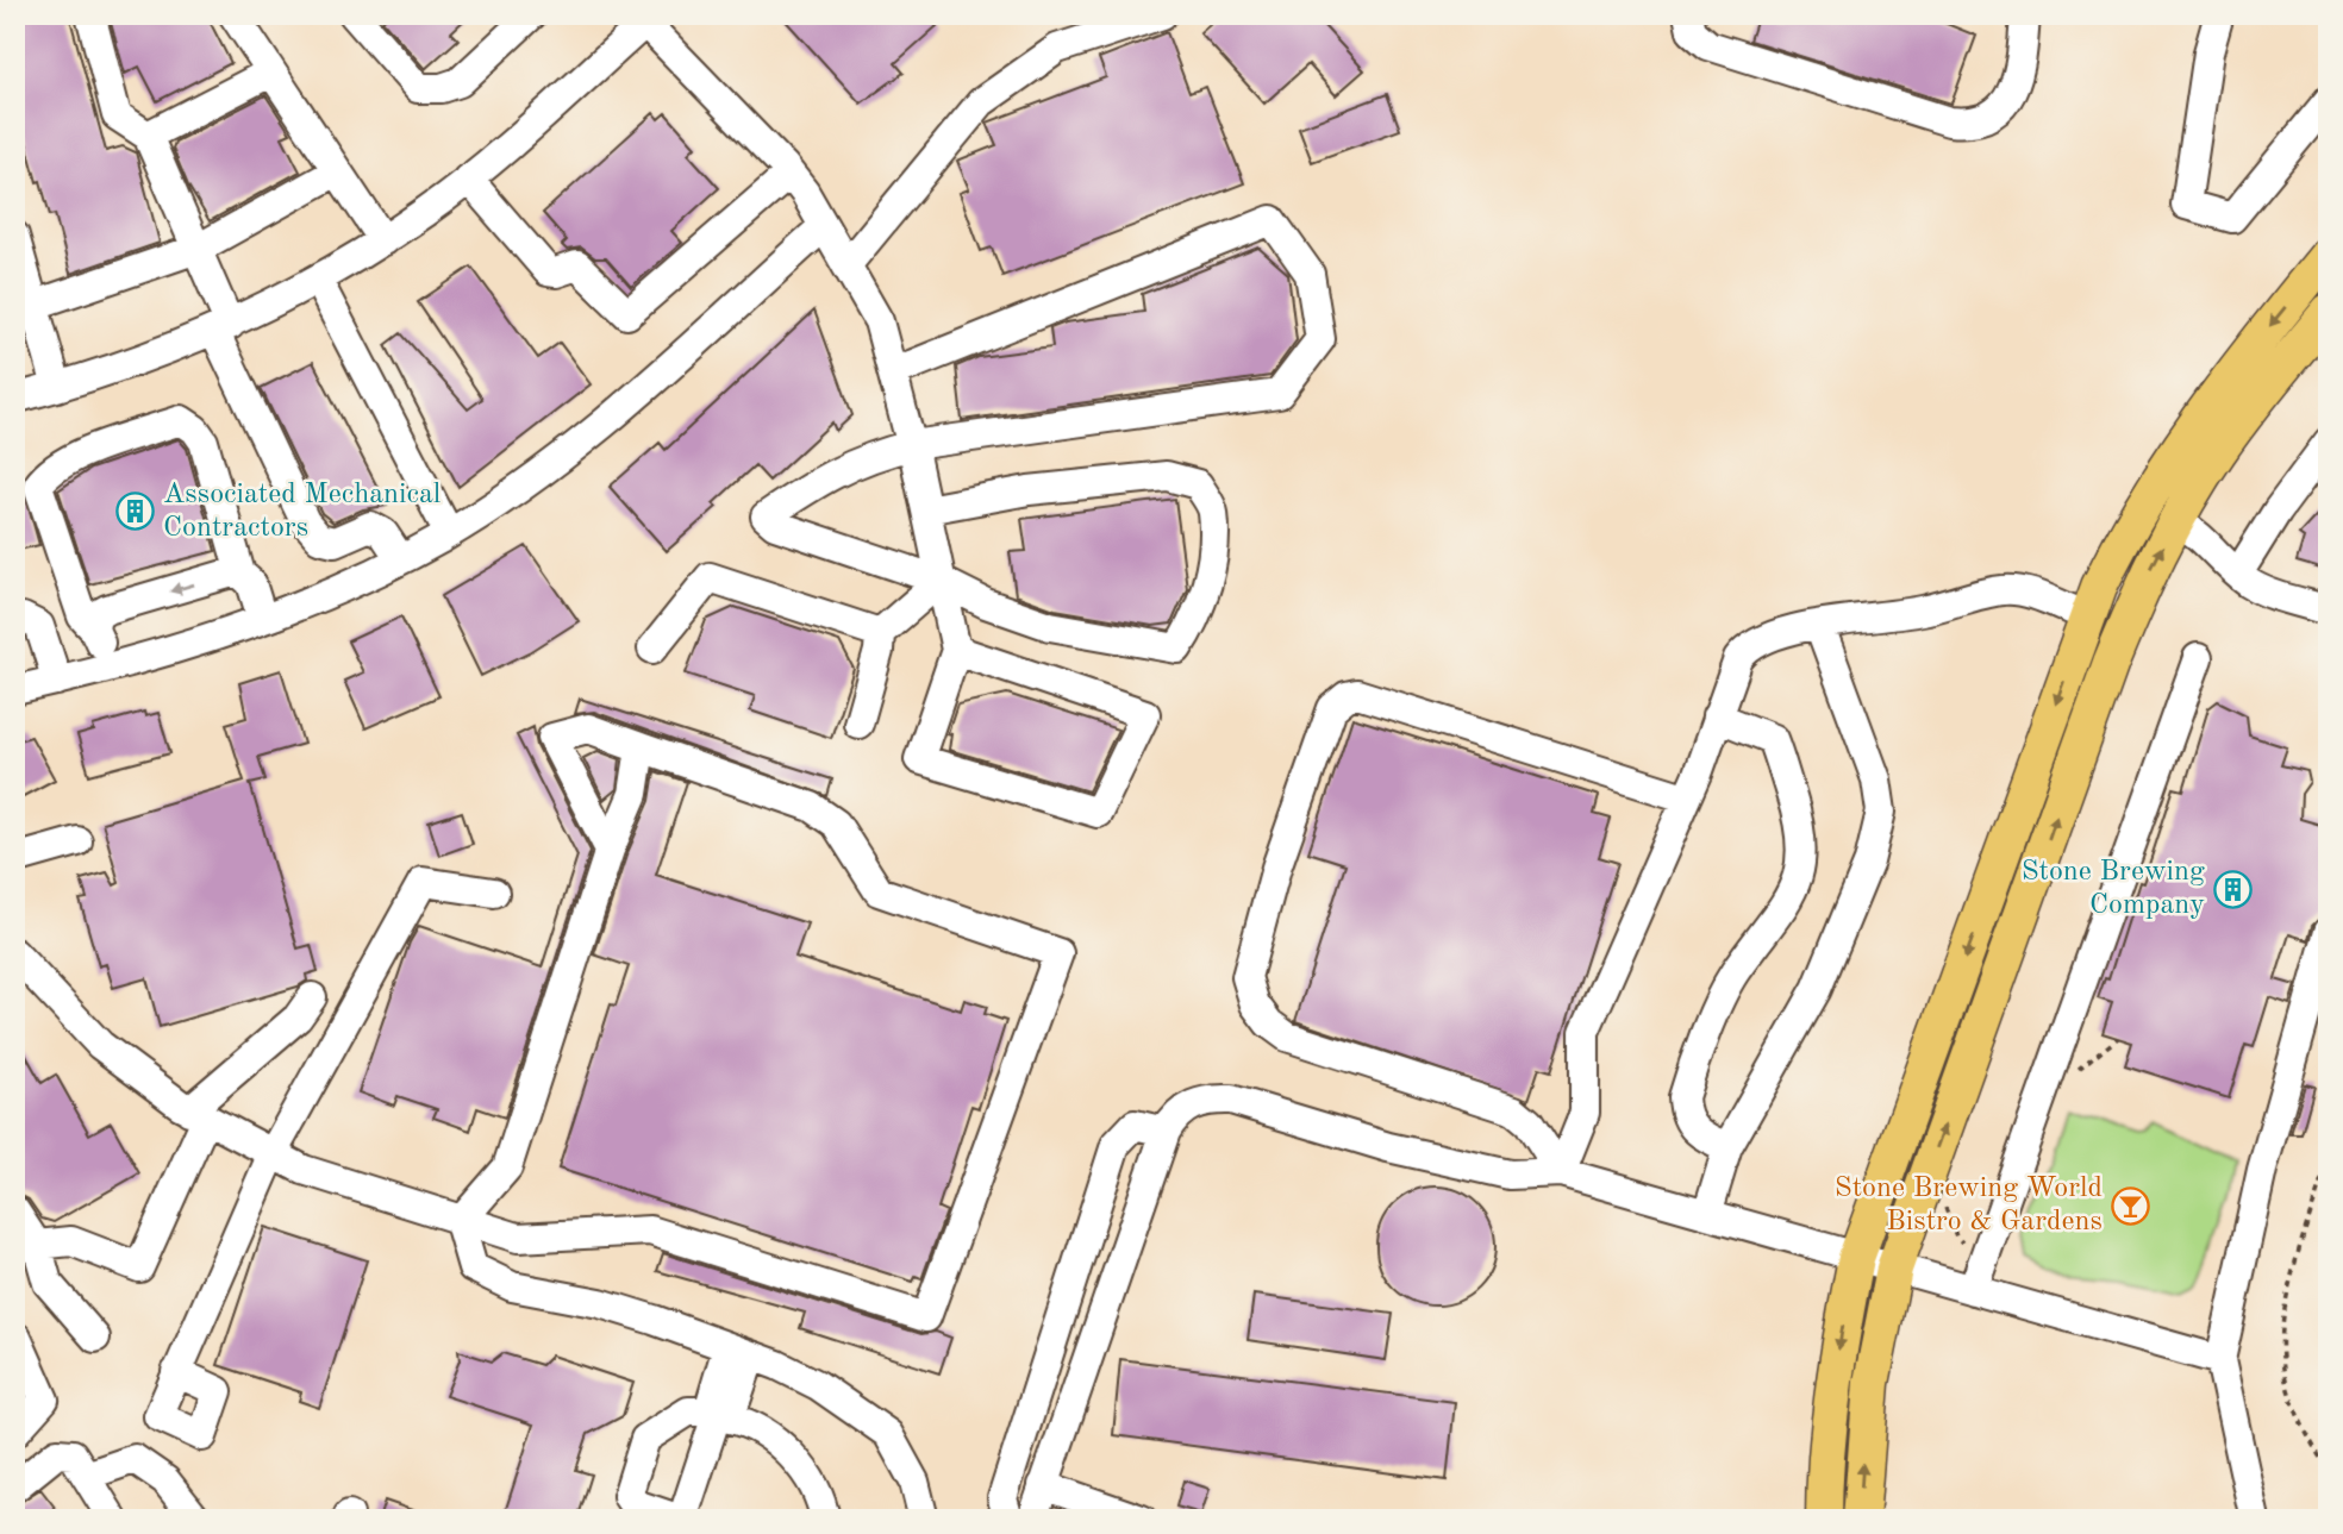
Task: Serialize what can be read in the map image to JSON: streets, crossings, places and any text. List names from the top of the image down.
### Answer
{
  "places": {
    "building": ["Associated Mechanical Contractors", "Stone Brewing Company"],
    "bar": ["Stone Brewing World Bistro & Gardens"]
  }
}
